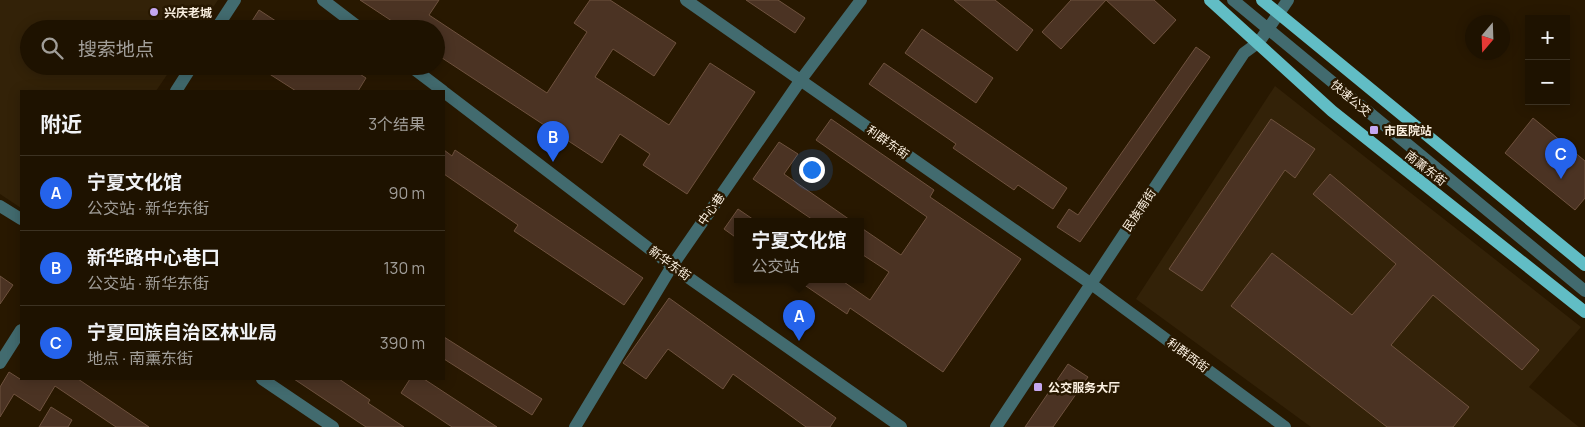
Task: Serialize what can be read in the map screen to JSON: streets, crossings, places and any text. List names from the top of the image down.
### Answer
{
  "streets": {
    "main road": ["南薰东街"],
    "street": [
      "快速公交",
      "利群东街",
      "中心巷",
      "民族南街",
      "新华东街",
      "利群西街"
    ]
  },
  "crossings": [
    ["快速公交", "民族南街"],
    ["利群东街", "中心巷"],
    ["利群东街", "民族南街"],
    ["利群东街", "利群西街"],
    ["南薰东街", "民族南街"],
    ["中心巷", "新华东街"],
    ["民族南街", "利群西街"]
  ],
  "places": {
    "other": ["兴庆老城"],
    "transit": ["市医院站", "公交服务大厅"]
  },
  "north": "bottom",
  "page": {
    "map_buttons": ["+", "−"],
    "search": "搜索地点",
    "heading": ["附近", "3个结果"],
    "pins": ["B", "C", "A"],
    "list": [
      {
        "mark": "A",
        "name": "宁夏文化馆",
        "note": "公交站 · 新华东街",
        "value": "90 m"
      },
      {
        "mark": "B",
        "name": "新华路中心巷口",
        "note": "公交站 · 新华东街",
        "value": "130 m"
      },
      {
        "mark": "C",
        "name": "宁夏回族自治区林业局",
        "note": "地点 · 南薰东街",
        "value": "390 m"
      }
    ],
    "popup": ["宁夏文化馆", "公交站"]
  }
}
